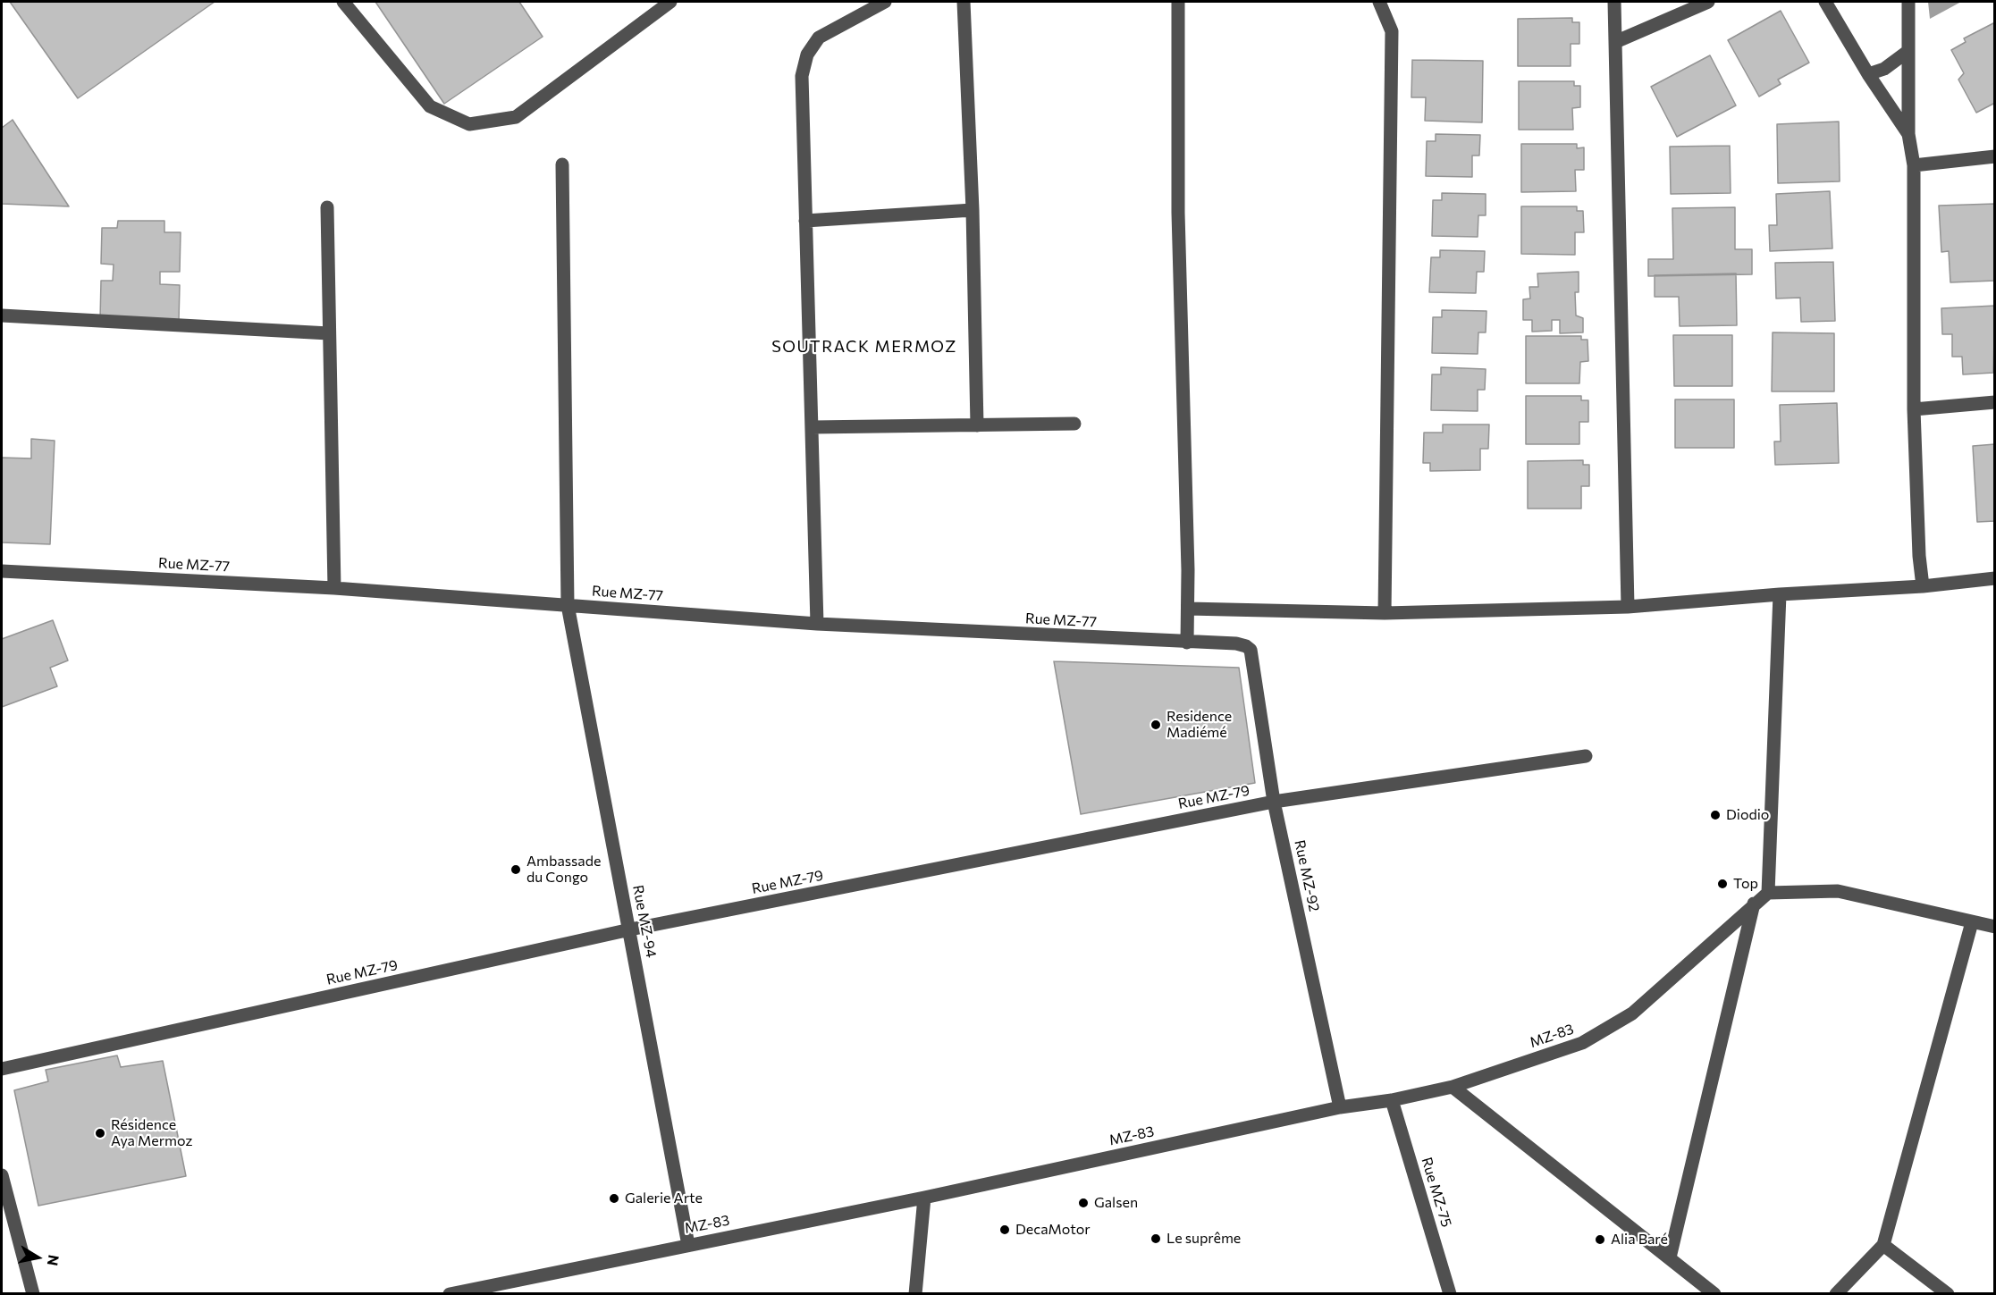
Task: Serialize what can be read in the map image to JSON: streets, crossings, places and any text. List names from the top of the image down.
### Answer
{
  "streets": {
    "street": [
      "Rue MZ-77",
      "Rue MZ-79",
      "Rue MZ-92",
      "Rue MZ-94",
      "MZ-83",
      "Rue MZ-75"
    ]
  },
  "crossings": [
    ["Rue MZ-77", "Rue MZ-92"],
    ["Rue MZ-77", "Rue MZ-94"],
    ["Rue MZ-79", "Rue MZ-92"],
    ["Rue MZ-79", "Rue MZ-94"],
    ["Rue MZ-92", "MZ-83"],
    ["Rue MZ-94", "MZ-83"],
    ["MZ-83", "Rue MZ-75"]
  ],
  "districts": ["SOUTRACK MERMOZ"],
  "places": [
    "Residence Madiémé",
    "Diodio",
    "Ambassade du Congo",
    "Top",
    "Résidence Aya Mermoz",
    "Galerie Arte",
    "Galsen",
    "DecaMotor",
    "Le suprême",
    "Alia Baré"
  ],
  "north": "right"
}
